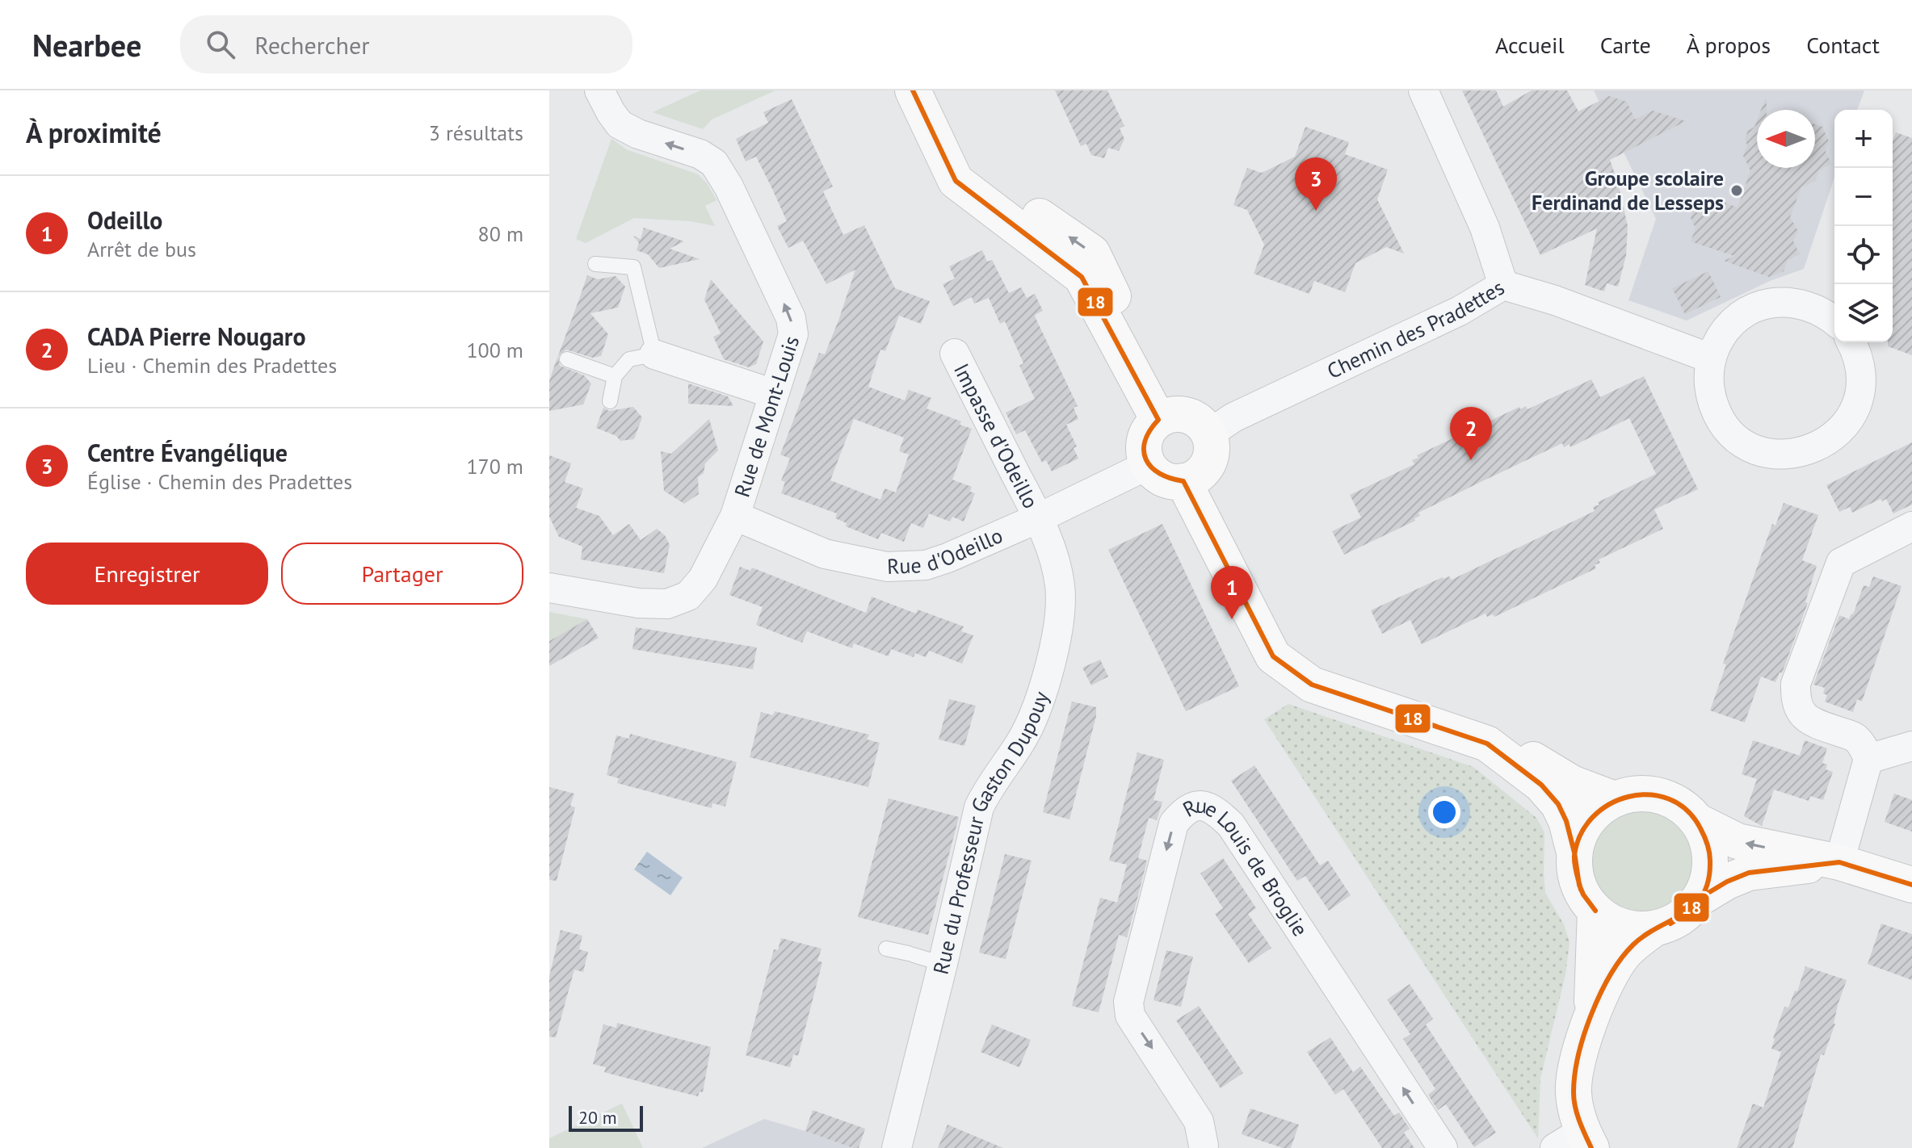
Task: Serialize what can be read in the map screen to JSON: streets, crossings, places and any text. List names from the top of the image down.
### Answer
{
  "streets": {
    "street": [
      "Chemin des Pradettes",
      "Rue de Mont-Louis",
      "Impasse d'Odeillo",
      "Rue d'Odeillo",
      "Rue du Professeur Gaston Dupouy",
      "Rue Louis de Broglie"
    ]
  },
  "crossings": [
    ["Chemin des Pradettes", "Rue d'Odeillo"],
    ["Rue de Mont-Louis", "Rue d'Odeillo"],
    ["Impasse d'Odeillo", "Rue d'Odeillo"],
    ["Impasse d'Odeillo", "Rue du Professeur Gaston Dupouy"],
    ["Rue d'Odeillo", "Rue du Professeur Gaston Dupouy"]
  ],
  "places": ["Groupe scolaire Ferdinand de Lesseps"],
  "lines": ["transit line 18"],
  "scale_bar": "20 m",
  "north": "left",
  "page": {
    "header": "Nearbee",
    "search": "Rechercher",
    "nav": [
      "Accueil",
      "Carte",
      "À propos",
      "Contact"
    ],
    "heading": ["À proximité", "3 résultats"],
    "map_buttons": ["+", "−"],
    "pins": ["3", "2", "1"],
    "list": [
      {
        "mark": "1",
        "name": "Odeillo",
        "note": "Arrêt de bus",
        "value": "80 m"
      },
      {
        "mark": "2",
        "name": "CADA Pierre Nougaro",
        "note": "Lieu · Chemin des Pradettes",
        "value": "100 m"
      },
      {
        "mark": "3",
        "name": "Centre Évangélique",
        "note": "Église · Chemin des Pradettes",
        "value": "170 m"
      }
    ],
    "buttons": ["Enregistrer", "Partager"],
    "scale": "20 m"
  }
}
